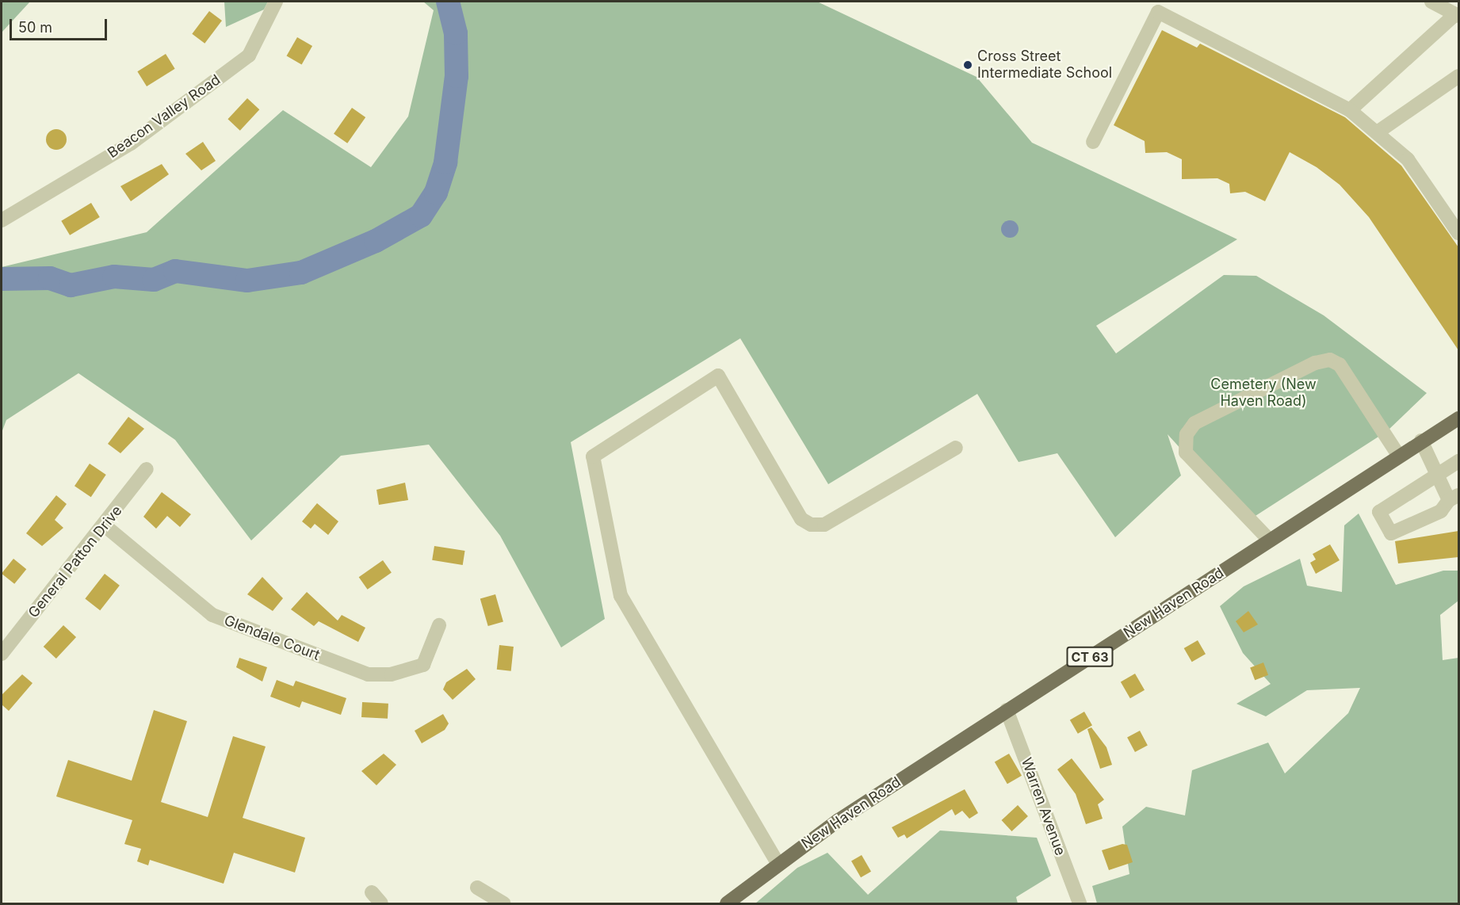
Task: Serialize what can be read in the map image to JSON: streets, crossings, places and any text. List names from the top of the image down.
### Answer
{
  "streets": {
    "main road": ["New Haven Road", "CT 63"],
    "street": [
      "Beacon Valley Road",
      "General Patton Drive",
      "Glendale Court",
      "Warren Avenue"
    ]
  },
  "crossings": [
    ["General Patton Drive", "Glendale Court"],
    ["New Haven Road", "Warren Avenue"]
  ],
  "parks": ["Cemetery (New Haven Road)"],
  "places": ["Cross Street Intermediate School"],
  "scale_bar": "50 m"
}
